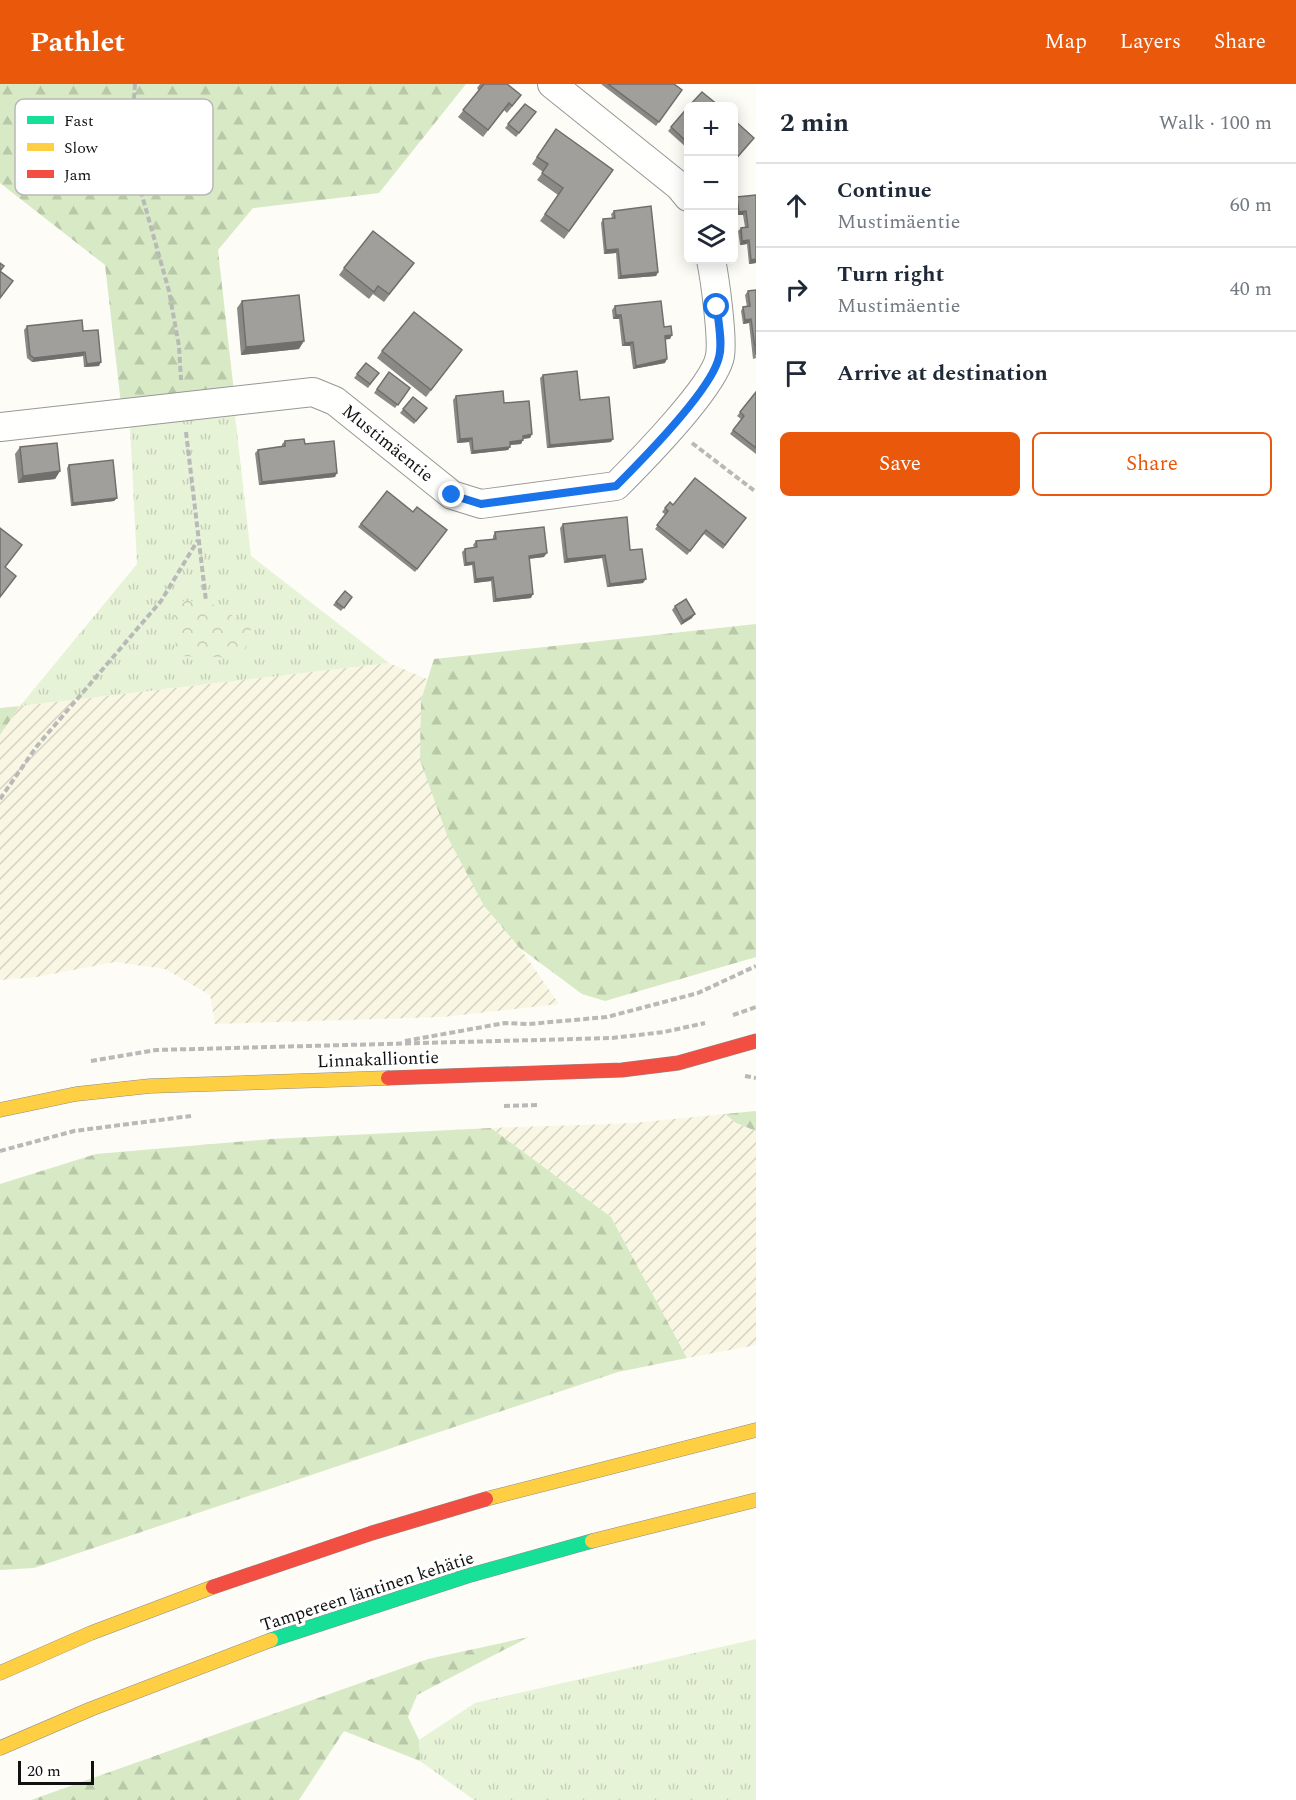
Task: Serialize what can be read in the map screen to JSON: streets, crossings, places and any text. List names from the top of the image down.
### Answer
{
  "streets": {
    "main road": ["Linnakalliontie", "Tampereen läntinen kehätie"],
    "street": ["Mustimäentie"]
  },
  "legend": ["Fast", "Slow", "Jam"],
  "scale_bar": "20 m",
  "page": {
    "header": "Pathlet",
    "nav": ["Map", "Layers", "Share"],
    "heading": ["2 min", "Walk · 100 m"],
    "map_buttons": ["+", "−"],
    "list": [
      ["Continue", "Mustimäentie", "60 m"],
      ["Turn right", "Mustimäentie", "40 m"],
      "Arrive at destination"
    ],
    "buttons": ["Save", "Share"],
    "scale": "20 m"
  }
}
